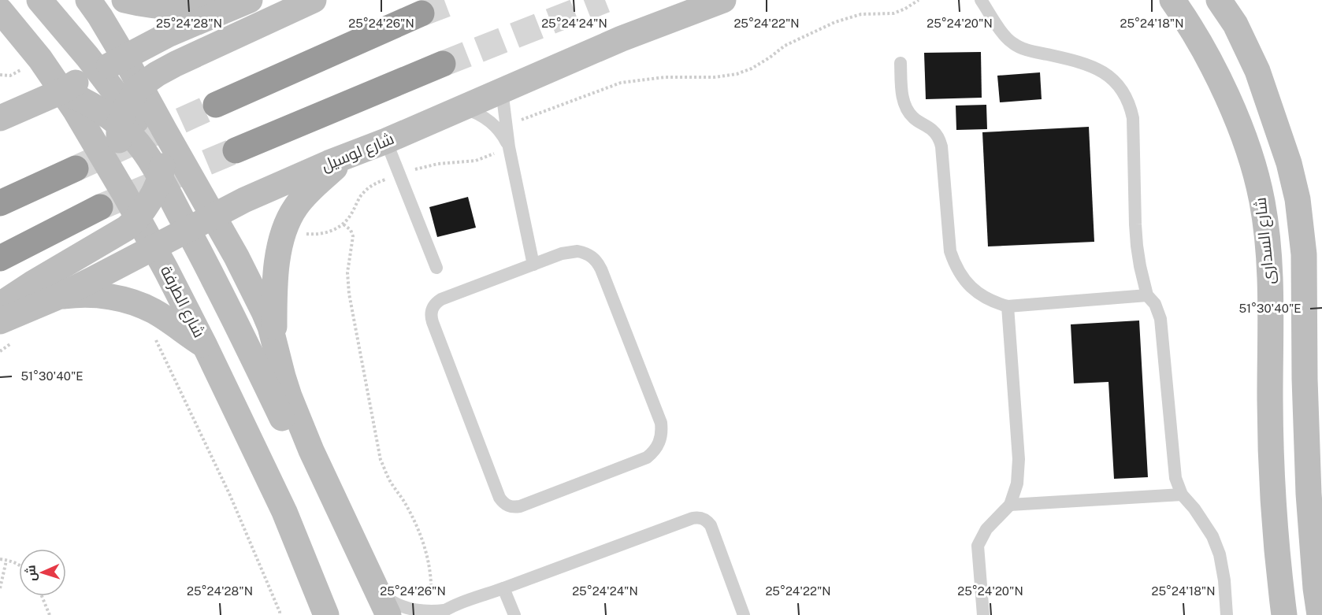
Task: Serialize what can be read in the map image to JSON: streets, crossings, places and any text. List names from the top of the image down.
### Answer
{
  "streets": {
    "main road": ["شارع لوسيل", "شارع السدارى", "شارع الطرفة"]
  },
  "crossings": [
    ["شارع لوسيل", "شارع الطرفة"]
  ],
  "north": "left",
  "coordinates": [
    "25°24'28\"N",
    "25°24'26\"N",
    "25°24'24\"N",
    "25°24'22\"N",
    "25°24'20\"N",
    "25°24'18\"N",
    "51°30'40\"E"
  ]
}
